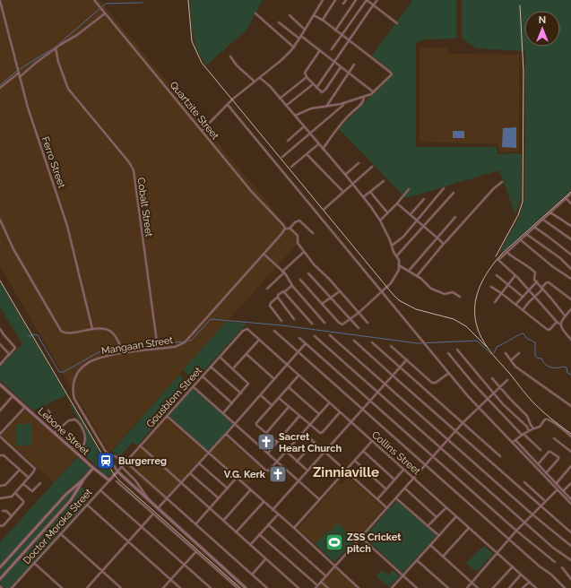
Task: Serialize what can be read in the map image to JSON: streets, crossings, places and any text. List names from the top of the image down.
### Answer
{
  "streets": {
    "street": [
      "Quartzite Street",
      "Ferro Street",
      "Cobalt Street",
      "Mangaan Street",
      "Gousblom Street",
      "Lebone Street",
      "Collins Street",
      "Doctor Moroka Street"
    ]
  },
  "crossings": [
    ["Quartzite Street", "Mangaan Street"],
    ["Cobalt Street", "Mangaan Street"],
    ["Mangaan Street", "Gousblom Street"],
    ["Gousblom Street", "Collins Street"],
    ["Gousblom Street", "Doctor Moroka Street"],
    ["Lebone Street", "Doctor Moroka Street"]
  ],
  "districts": ["Zinniaville"],
  "places": {
    "church": ["Sacret Heart Church", "V.G. Kerk"],
    "station": ["Burgerreg"],
    "sports": ["ZSS Cricket pitch"]
  },
  "north": "top"
}
